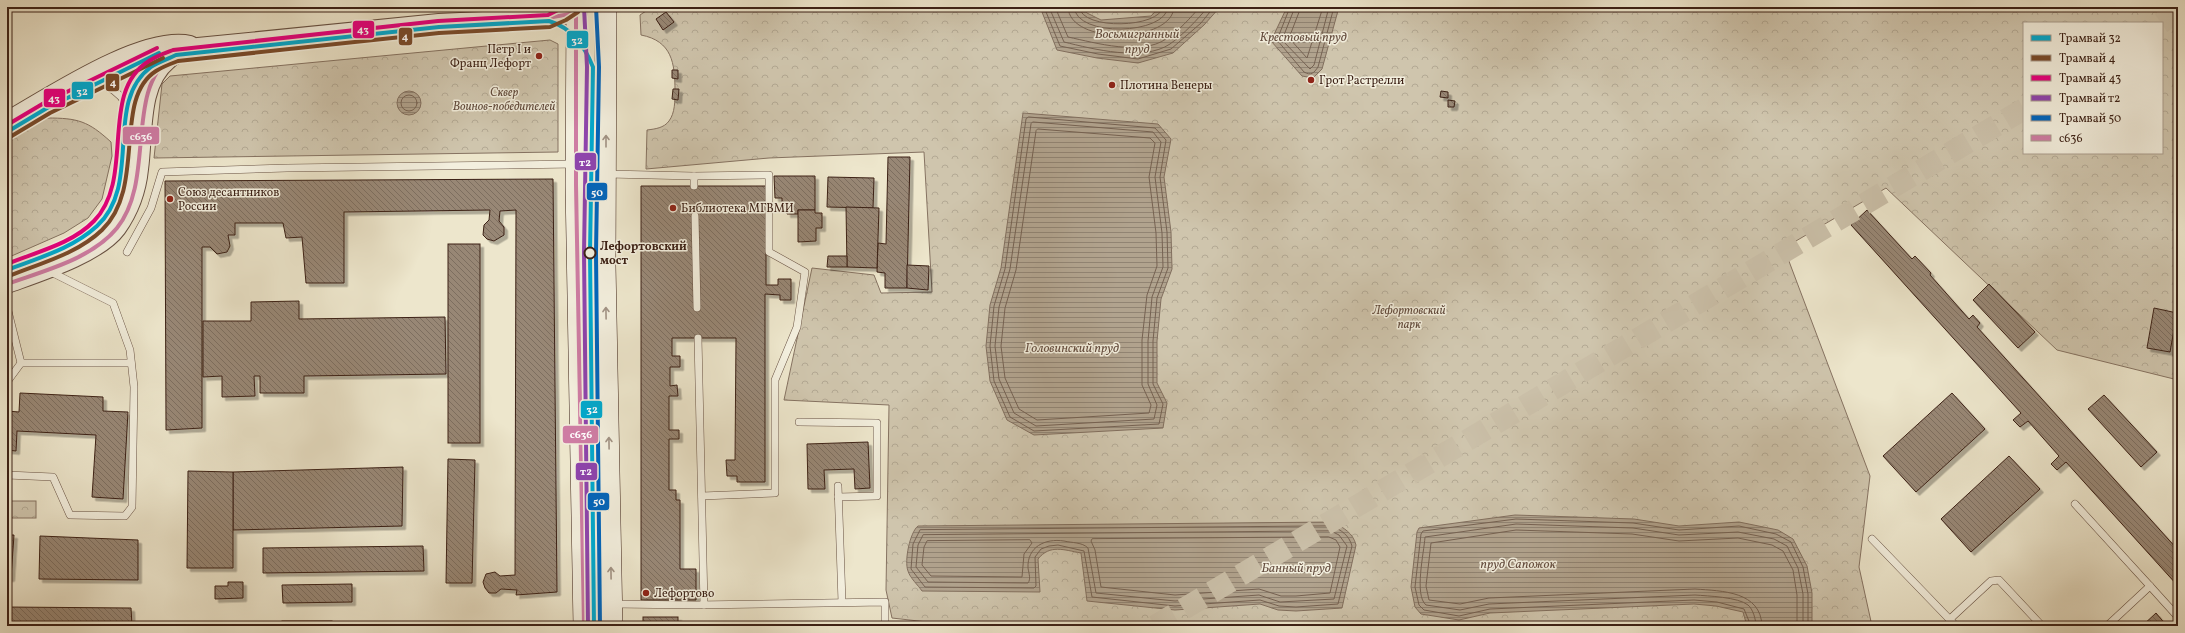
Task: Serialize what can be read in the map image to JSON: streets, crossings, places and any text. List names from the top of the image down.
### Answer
{
  "water": [
    "Восьмигранный пруд",
    "Крестовый пруд",
    "Головинский пруд",
    "пруд Сапожок",
    "Банный пруд"
  ],
  "parks": ["Сквер Воинов-победителей", "Лефортовский парк"],
  "places": [
    "Петр I и Франц Лефорт",
    "Грот Растрелли",
    "Плотина Венеры",
    "Союз десантников России",
    "Библиотека МГВМИ",
    "Лефортовский мост",
    "Лефортово"
  ],
  "lines": [
    "tram line 43",
    "tram line т2",
    "tram line 50",
    "tram line 4",
    "transit line с636",
    "tram line 32"
  ],
  "legend": [
    "Трамвай 32",
    "Трамвай 4",
    "Трамвай 43",
    "Трамвай т2",
    "Трамвай 50",
    "с636"
  ]
}
